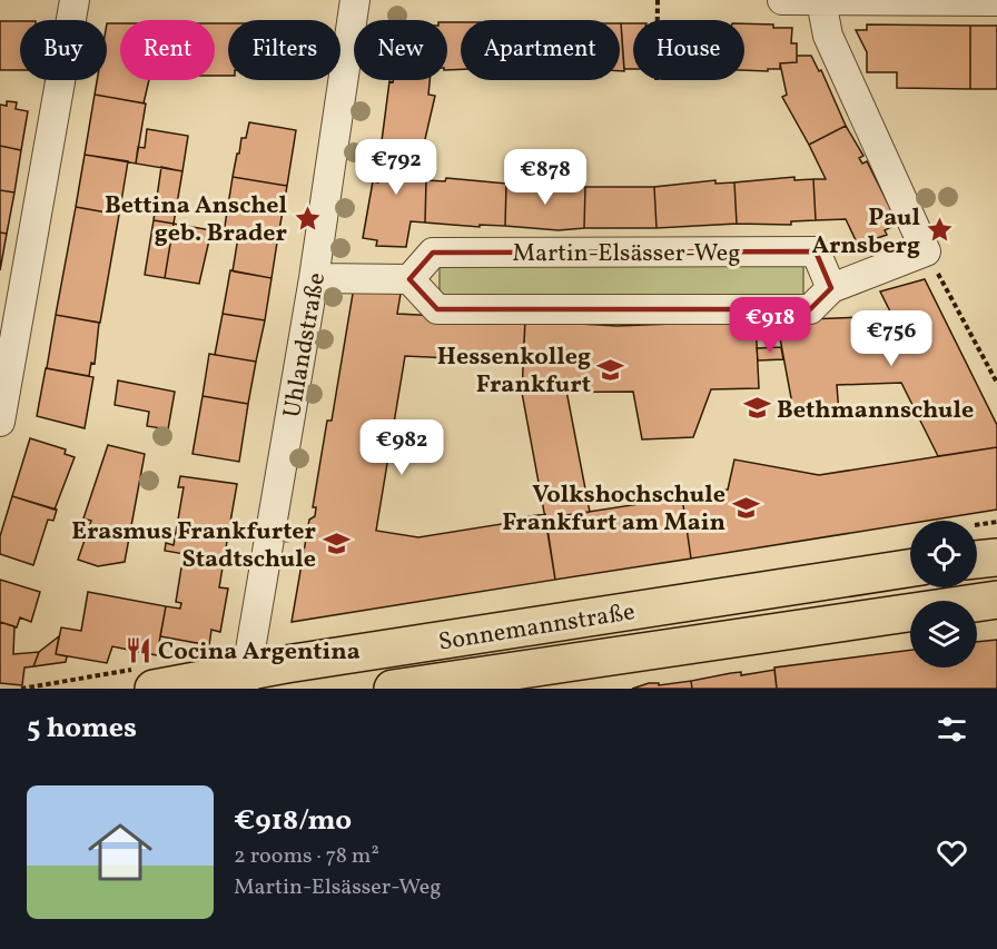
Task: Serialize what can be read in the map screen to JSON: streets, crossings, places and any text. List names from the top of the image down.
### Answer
{
  "streets": {
    "main road": ["Sonnemannstraße"],
    "street": ["Martin-Elsässer-Weg", "Uhlandstraße"]
  },
  "crossings": [
    ["Uhlandstraße", "Sonnemannstraße"]
  ],
  "places": {
    "place": ["Bettina Anschel geb. Brader", "Paul Arnsberg"],
    "school or university": [
      "Hessenkolleg Frankfurt",
      "Bethmannschule",
      "Volkshochschule Frankfurt am Main",
      "Erasmus Frankfurter Stadtschule"
    ],
    "restaurant": ["Cocina Argentina"]
  },
  "page": {
    "chip": [
      "Buy",
      "Rent",
      "Filters",
      "New",
      "Apartment",
      "House"
    ],
    "price": [
      "€792",
      "€878",
      "€918",
      "€756",
      "€982"
    ],
    "heading": "5 homes",
    "list": [
      {
        "name": "€918/mo",
        "note": "2 rooms · 78 m² · Martin-Elsässer-Weg"
      }
    ]
  }
}
